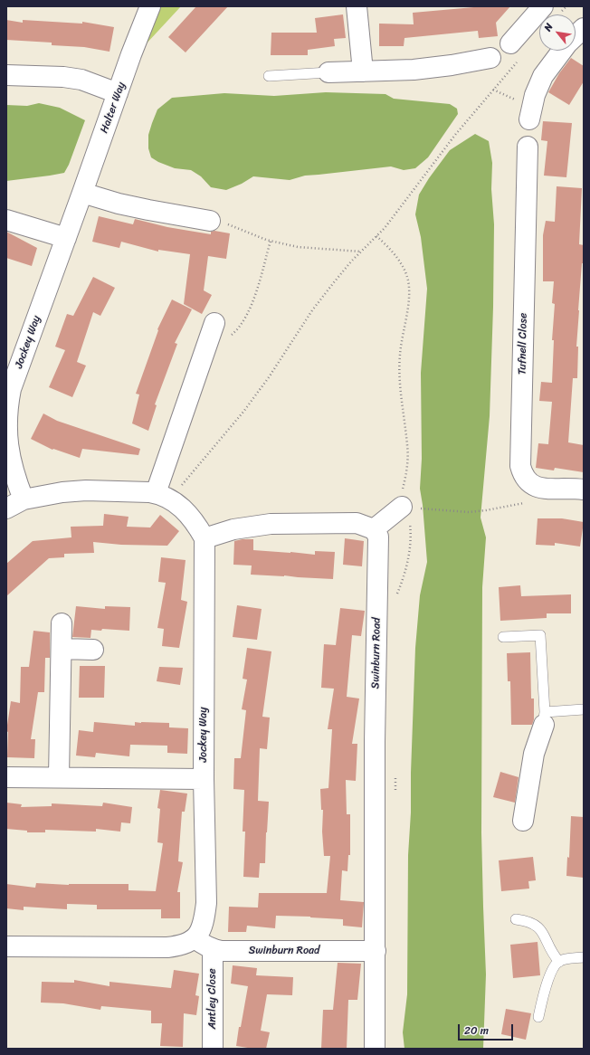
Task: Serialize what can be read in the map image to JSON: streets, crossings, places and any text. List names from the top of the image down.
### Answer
{
  "streets": {
    "street": [
      "Halter Way",
      "Jockey Way",
      "Tufnell Close",
      "Swinburn Road",
      "Antley Close"
    ]
  },
  "crossings": [
    ["Halter Way", "Jockey Way"],
    ["Jockey Way", "Swinburn Road"],
    ["Swinburn Road", "Antley Close"]
  ],
  "scale_bar": "20 m",
  "north": "top left"
}
